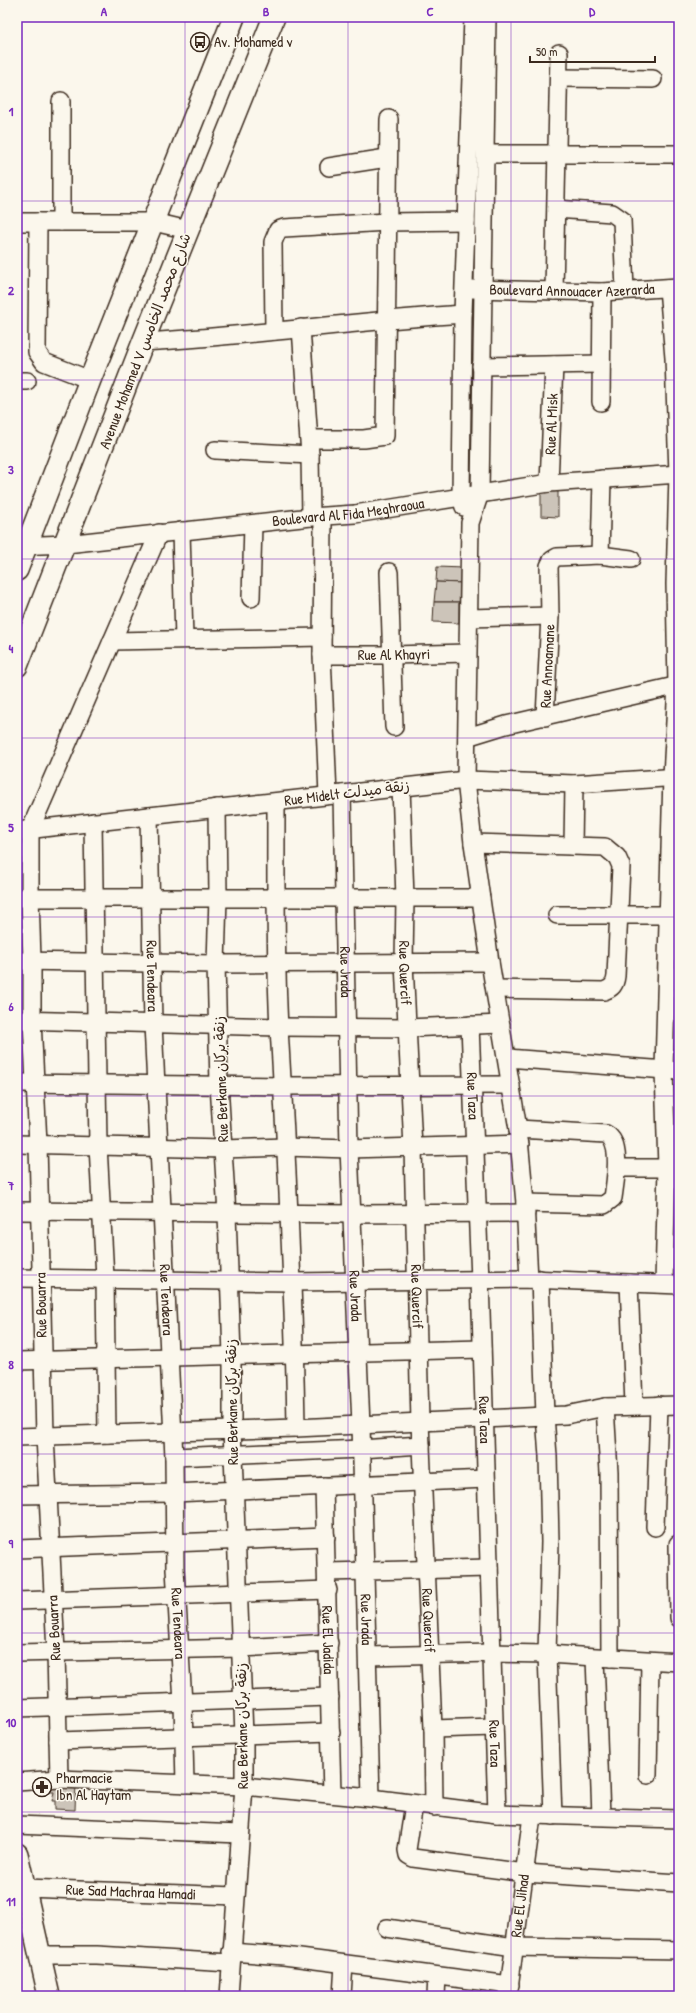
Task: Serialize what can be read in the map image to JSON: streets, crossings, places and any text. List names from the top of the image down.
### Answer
{
  "streets": {
    "street": [
      "Boulevard Annouacer Azerarda",
      "Avenue Mohamed V شارع محمد الخامس",
      "Rue Al Misk",
      "Boulevard Al Fida Meghraoua",
      "Rue Al Khayri",
      "Rue Annoamane",
      "Rue Midelt زنقة ميدلت",
      "Rue Jrada",
      "Rue Quercif",
      "Rue Tendeara",
      "Rue Berkane زنقة بركان",
      "Rue Taza",
      "Rue Bouarra",
      "Rue El Jadida",
      "Rue Sad Machraa Hamadi",
      "Rue El Jihad"
    ]
  },
  "crossings": [
    ["Avenue Mohamed V شارع محمد الخامس", "Boulevard Al Fida Meghraoua"],
    ["Rue Al Misk", "Boulevard Al Fida Meghraoua"],
    ["Boulevard Al Fida Meghraoua", "Rue Jrada"],
    ["Rue Al Khayri", "Rue Jrada"],
    ["Rue Midelt زنقة ميدلت", "Rue Jrada"],
    ["Rue Midelt زنقة ميدلت", "Rue Quercif"],
    ["Rue Midelt زنقة ميدلت", "Rue Tendeara"],
    ["Rue Midelt زنقة ميدلت", "Rue Berkane زنقة بركان"],
    ["Rue Midelt زنقة ميدلت", "Rue Bouarra"],
    ["Rue Berkane زنقة بركان", "Rue Sad Machraa Hamadi"]
  ],
  "places": {
    "bus stop": ["Av. Mohamed v"],
    "pharmacy": ["Pharmacie Ibn Al Haytam"]
  },
  "scale_bar": "50 m",
  "grid": {
    "columns": [
      "A",
      "B",
      "C",
      "D"
    ],
    "rows": [
      "1",
      "2",
      "3",
      "4",
      "5",
      "6",
      "7",
      "8",
      "9",
      "10",
      "11"
    ]
  }
}
